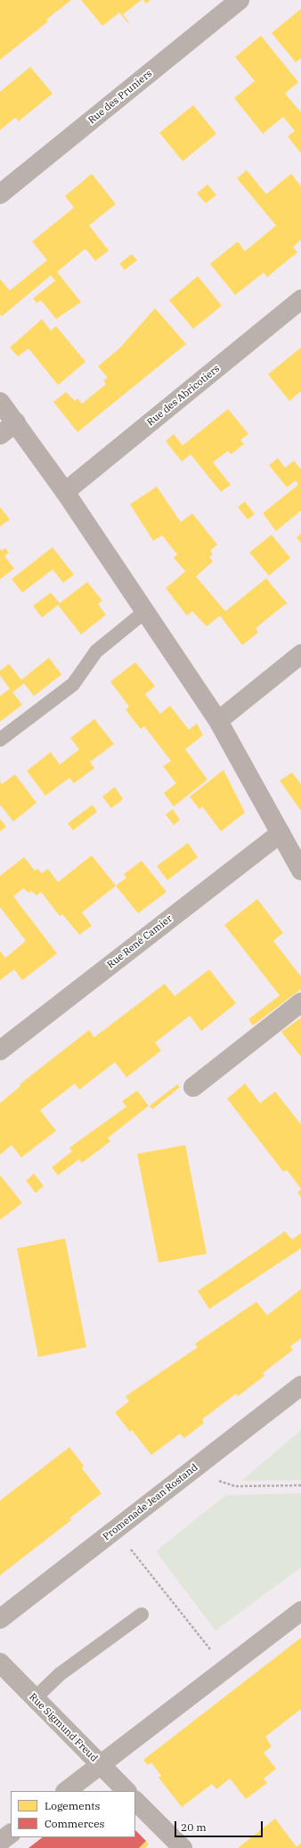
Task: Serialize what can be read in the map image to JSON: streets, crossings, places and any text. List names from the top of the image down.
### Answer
{
  "streets": {
    "street": [
      "Rue des Pruniers",
      "Rue des Abricotiers",
      "Rue René Camier",
      "Promenade Jean Rostand",
      "Rue Sigmund Freud"
    ]
  },
  "legend": ["Logements", "Commerces"],
  "scale_bar": "20 m"
}
